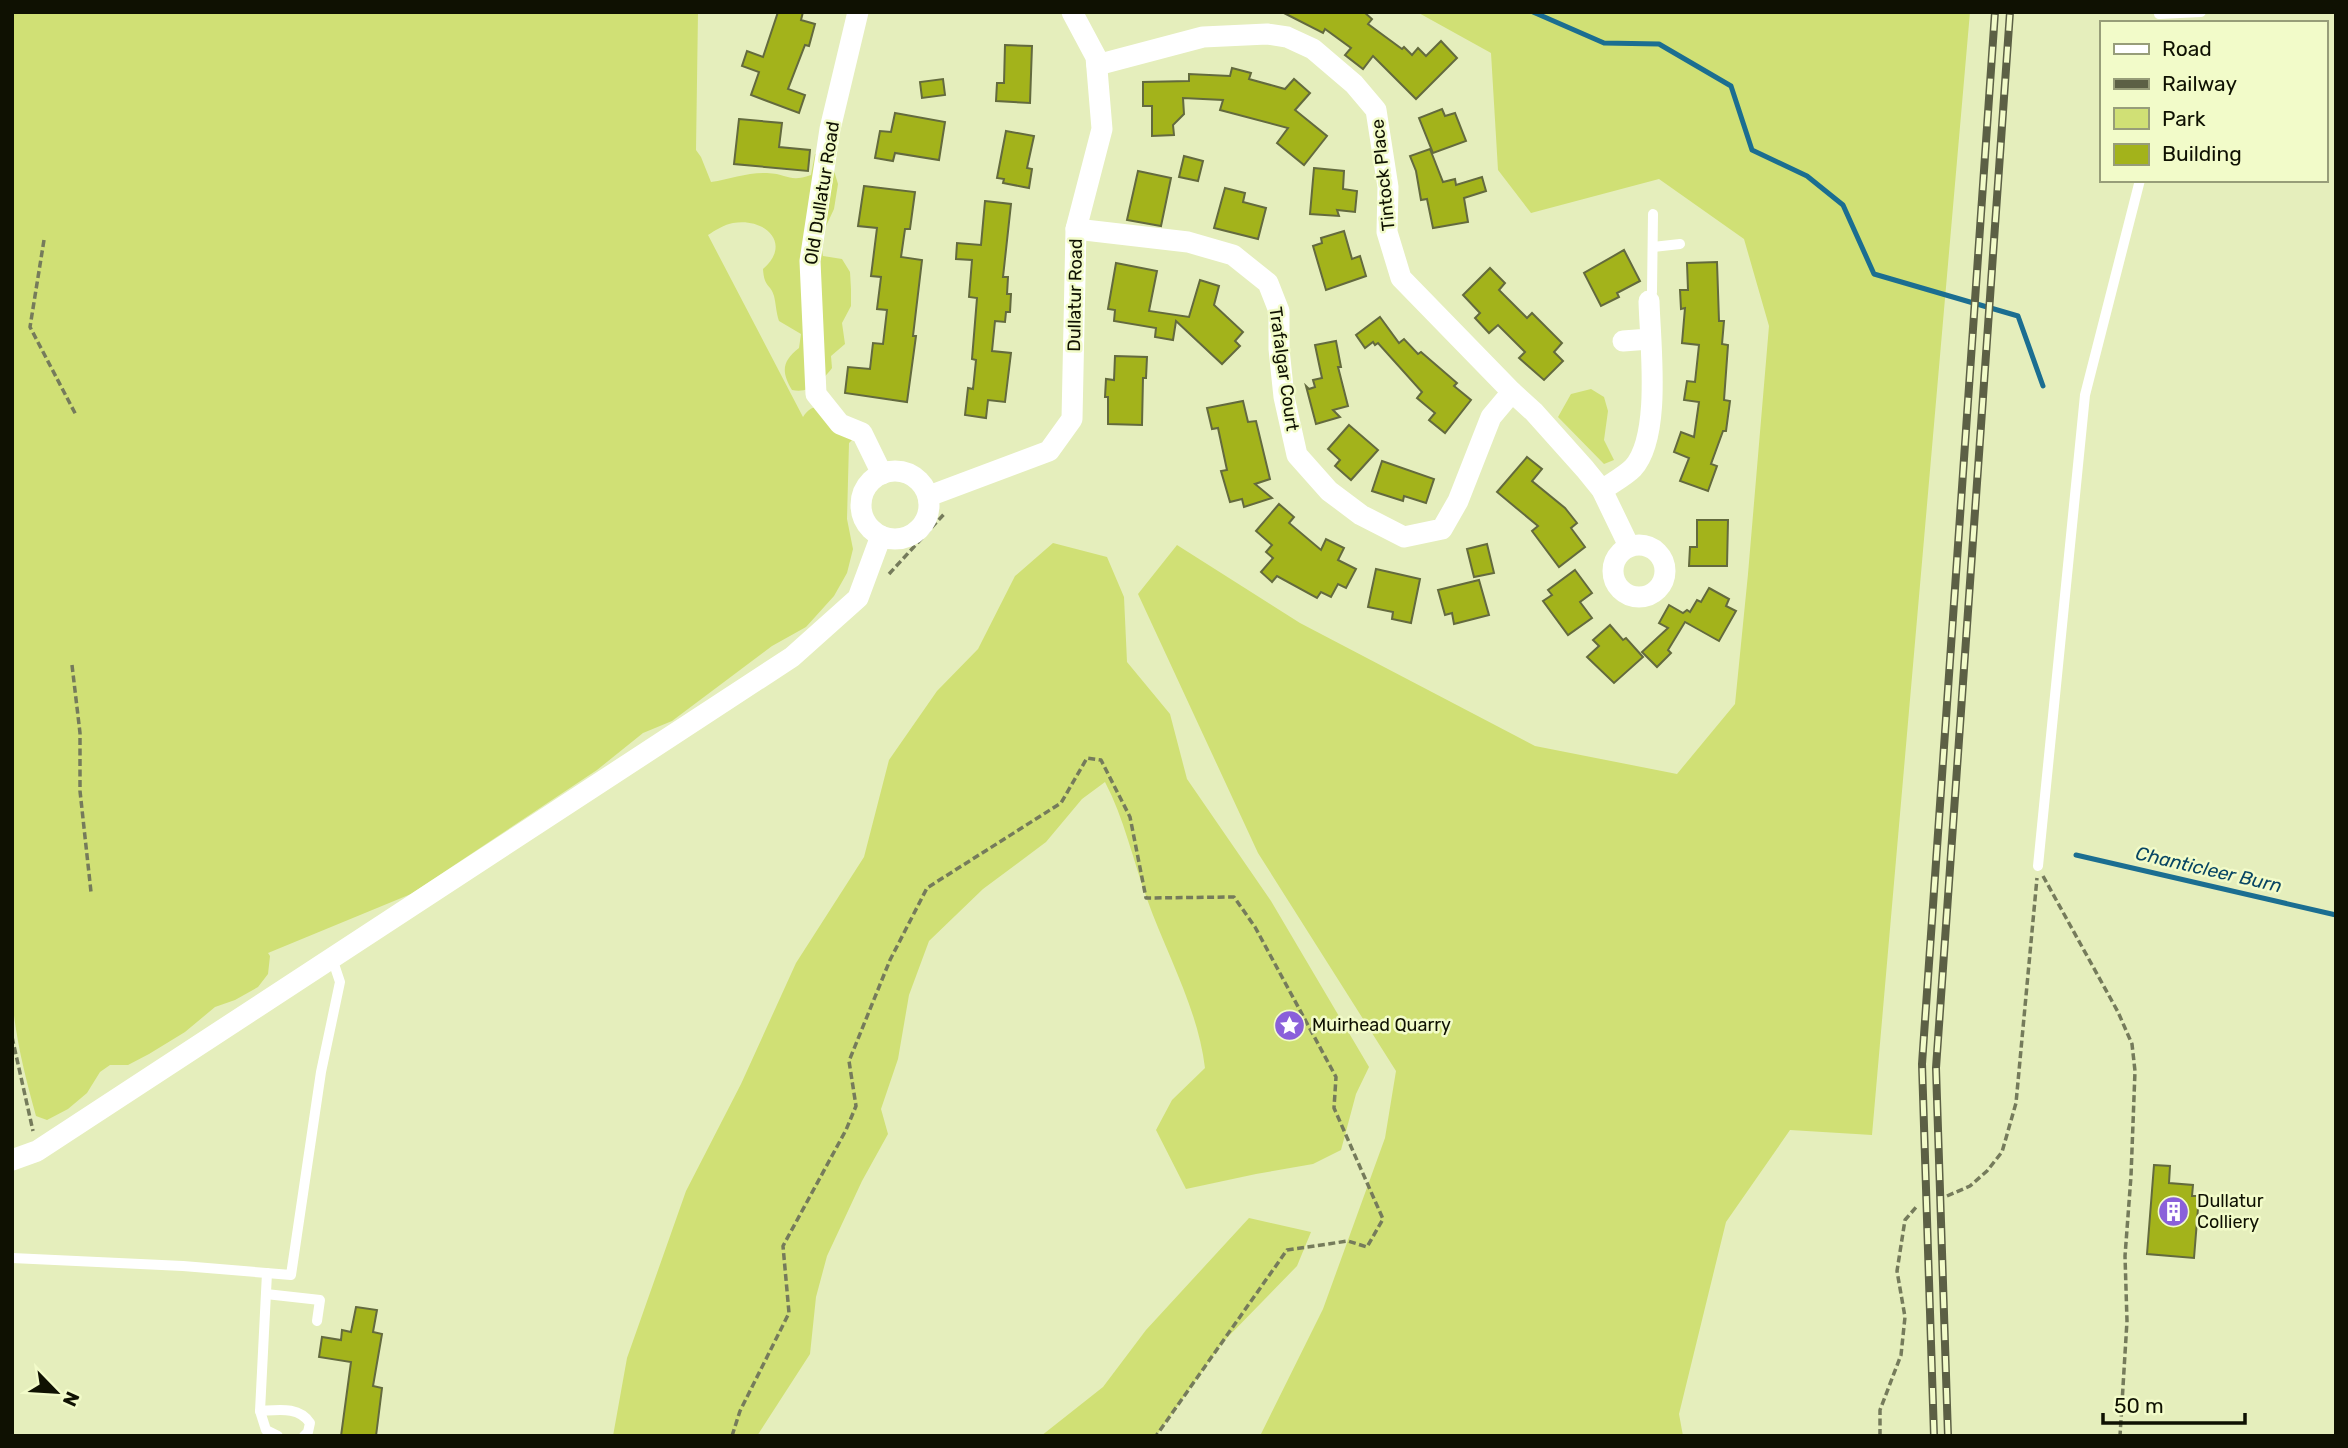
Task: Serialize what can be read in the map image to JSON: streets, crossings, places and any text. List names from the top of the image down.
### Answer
{
  "streets": {
    "street": [
      "Tintock Place",
      "Old Dullatur Road",
      "Dullatur Road",
      "Trafalgar Court"
    ]
  },
  "crossings": [
    ["Tintock Place", "Dullatur Road"],
    ["Tintock Place", "Trafalgar Court"],
    ["Old Dullatur Road", "Dullatur Road"],
    ["Dullatur Road", "Trafalgar Court"]
  ],
  "water": ["Chanticleer Burn"],
  "places": {
    "place": ["Muirhead Quarry"],
    "building": ["Dullatur Colliery"]
  },
  "legend": [
    "Road",
    "Railway",
    "Park",
    "Building"
  ],
  "scale_bar": "50 m",
  "north": "bottom right"
}
